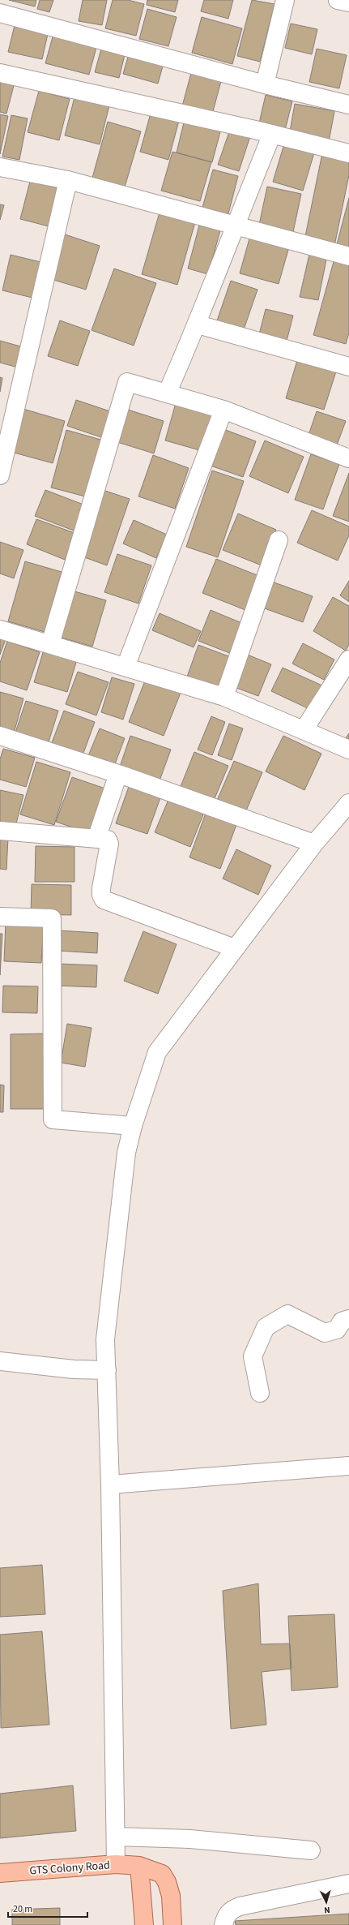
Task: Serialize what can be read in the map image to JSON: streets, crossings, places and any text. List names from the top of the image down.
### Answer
{
  "streets": {
    "main road": ["GTS Colony Road"]
  },
  "scale_bar": "20 m",
  "north": "bottom"
}
